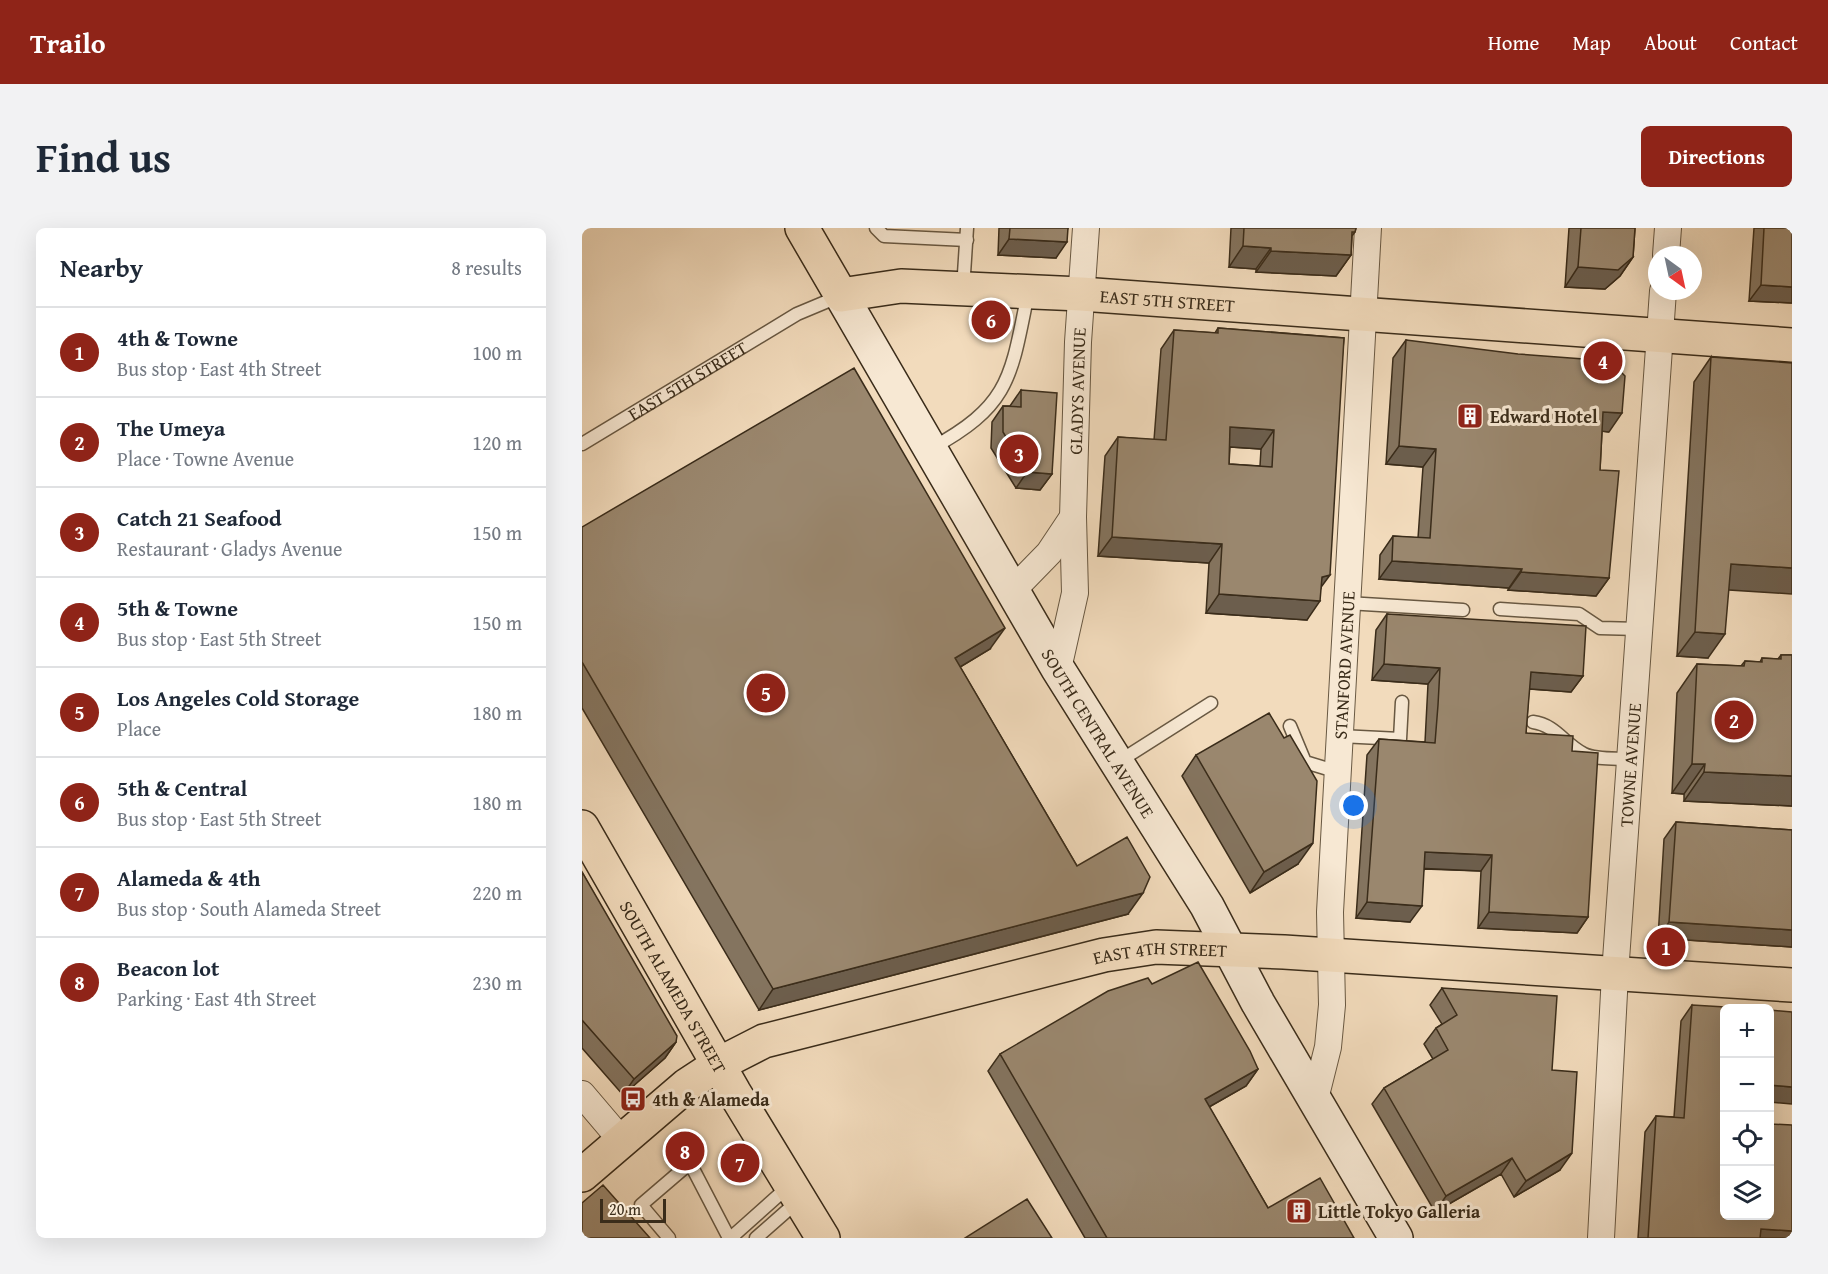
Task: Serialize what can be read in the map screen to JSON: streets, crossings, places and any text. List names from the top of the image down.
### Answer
{
  "streets": {
    "main road": [
      "EAST 5TH STREET",
      "SOUTH CENTRAL AVENUE",
      "EAST 4TH STREET",
      "SOUTH ALAMEDA STREET"
    ],
    "street": ["GLADYS AVENUE", "STANFORD AVENUE", "TOWNE AVENUE"]
  },
  "crossings": [
    ["EAST 5TH STREET", "GLADYS AVENUE"],
    ["EAST 5TH STREET", "STANFORD AVENUE"],
    ["EAST 5TH STREET", "SOUTH CENTRAL AVENUE"],
    ["EAST 5TH STREET", "TOWNE AVENUE"],
    ["GLADYS AVENUE", "SOUTH CENTRAL AVENUE"],
    ["STANFORD AVENUE", "SOUTH CENTRAL AVENUE"],
    ["STANFORD AVENUE", "EAST 4TH STREET"],
    ["SOUTH CENTRAL AVENUE", "EAST 4TH STREET"],
    ["TOWNE AVENUE", "EAST 4TH STREET"],
    ["EAST 4TH STREET", "SOUTH ALAMEDA STREET"]
  ],
  "places": {
    "building": ["Edward Hotel", "Little Tokyo Galleria"],
    "bus stop": ["4th & Alameda"]
  },
  "scale_bar": "20 m",
  "north": "bottom right",
  "page": {
    "header": "Trailo",
    "nav": [
      "Home",
      "Map",
      "About",
      "Contact"
    ],
    "title": "Find us",
    "buttons": "Directions",
    "heading": ["Nearby", "8 results"],
    "pins": [
      "6",
      "4",
      "3",
      "5",
      "2",
      "1",
      "8",
      "7"
    ],
    "list": [
      {
        "mark": "1",
        "name": "4th & Towne",
        "note": "Bus stop · East 4th Street",
        "value": "100 m"
      },
      {
        "mark": "2",
        "name": "The Umeya",
        "note": "Place · Towne Avenue",
        "value": "120 m"
      },
      {
        "mark": "3",
        "name": "Catch 21 Seafood",
        "note": "Restaurant · Gladys Avenue",
        "value": "150 m"
      },
      {
        "mark": "4",
        "name": "5th & Towne",
        "note": "Bus stop · East 5th Street",
        "value": "150 m"
      },
      {
        "mark": "5",
        "name": "Los Angeles Cold Storage",
        "note": "Place",
        "value": "180 m"
      },
      {
        "mark": "6",
        "name": "5th & Central",
        "note": "Bus stop · East 5th Street",
        "value": "180 m"
      },
      {
        "mark": "7",
        "name": "Alameda & 4th",
        "note": "Bus stop · South Alameda Street",
        "value": "220 m"
      },
      {
        "mark": "8",
        "name": "Beacon lot",
        "note": "Parking · East 4th Street",
        "value": "230 m"
      }
    ],
    "map_buttons": ["+", "−"],
    "scale": "20 m"
  }
}
